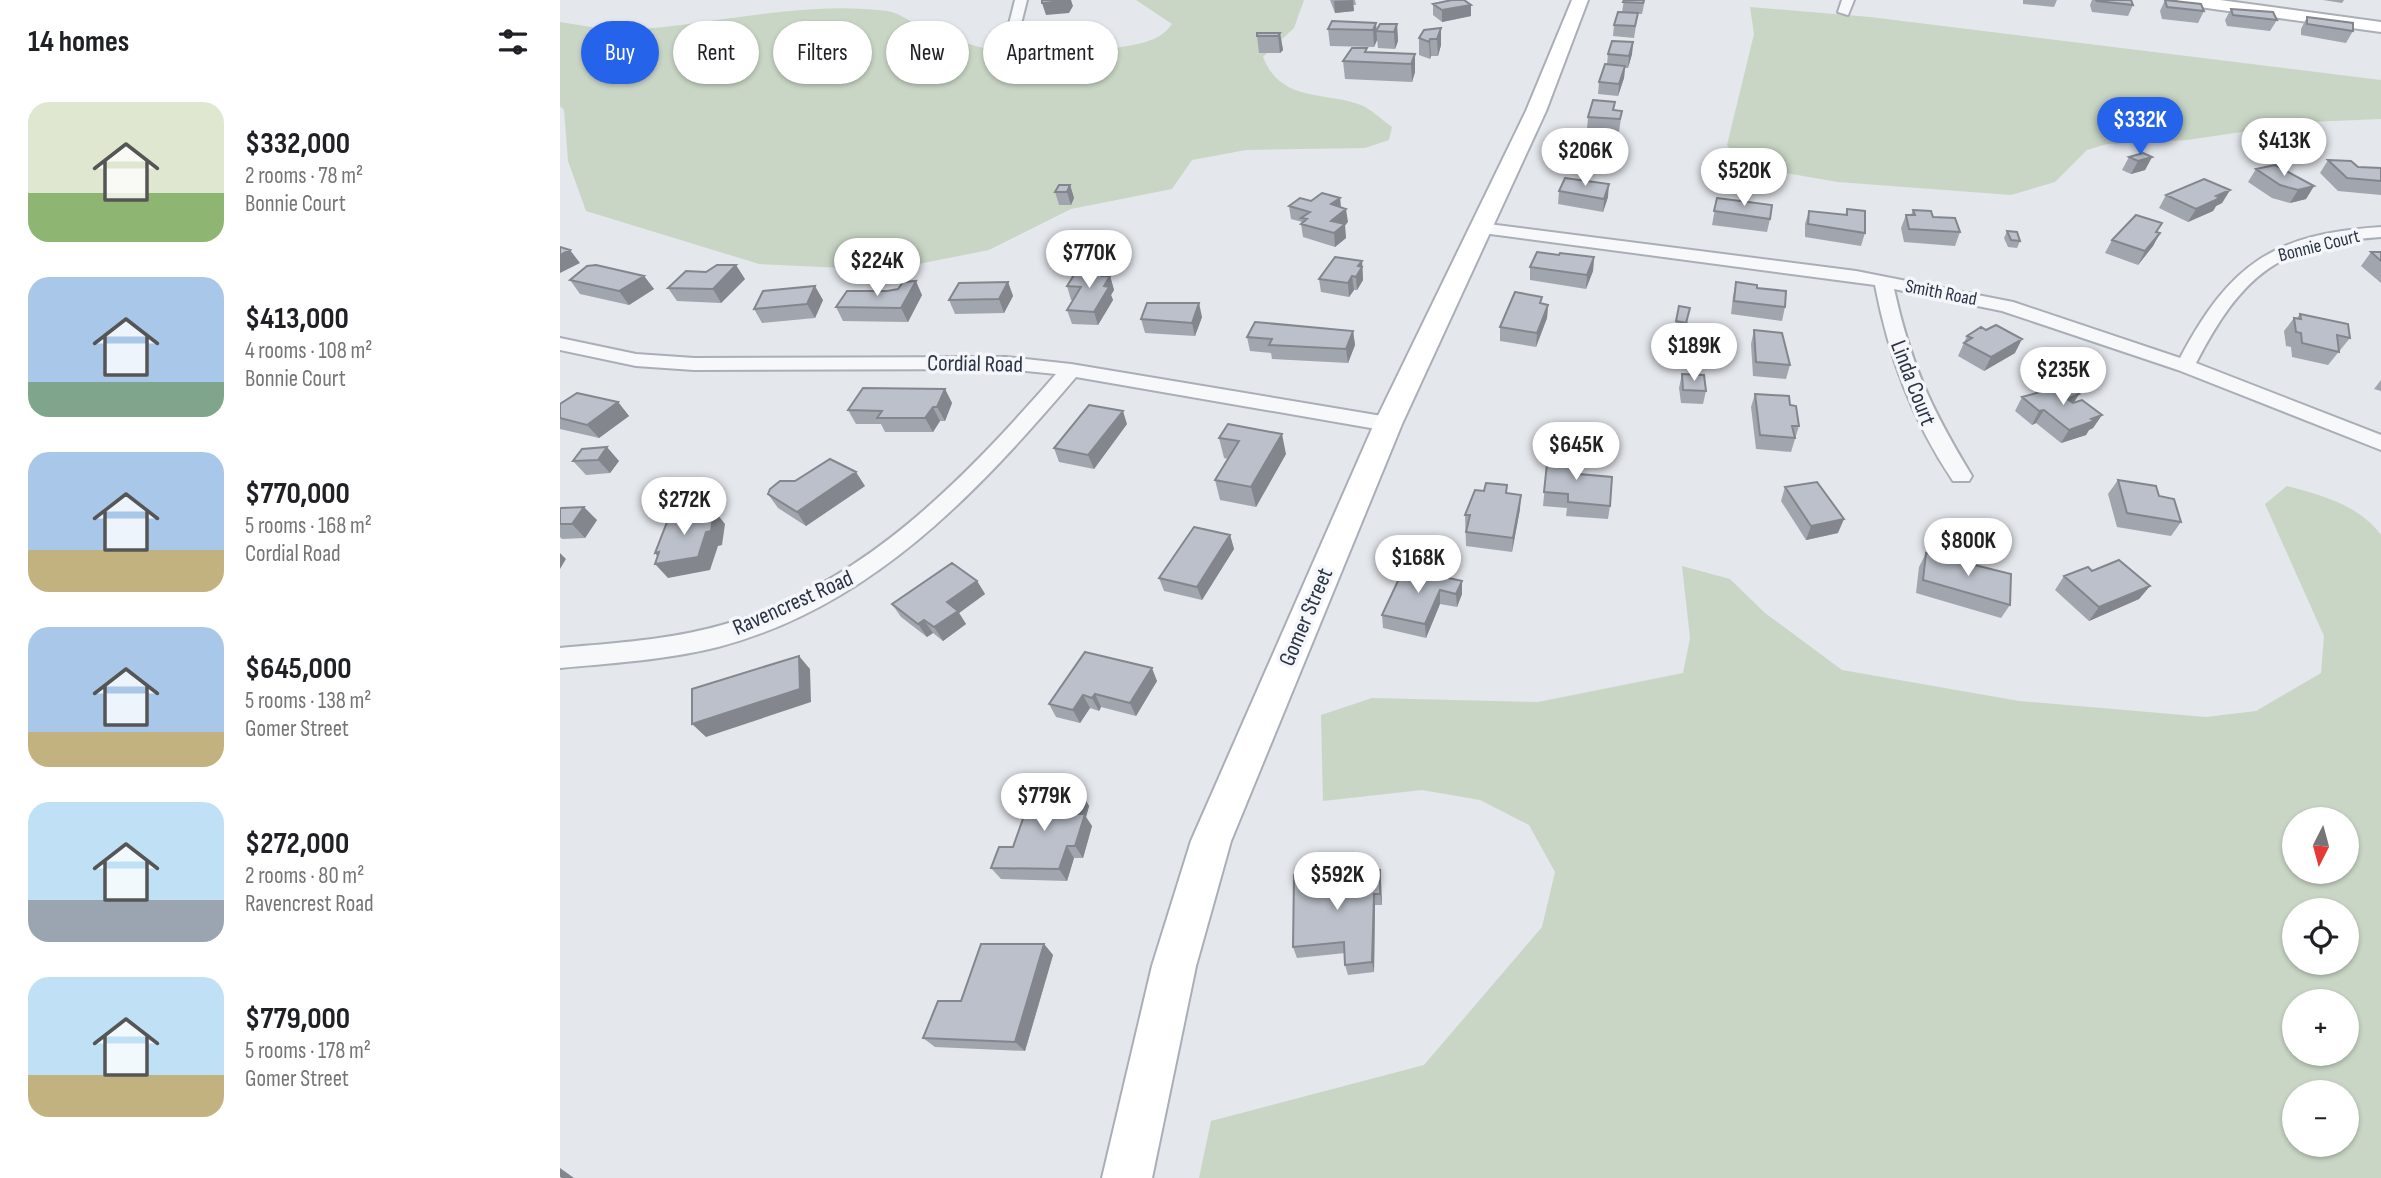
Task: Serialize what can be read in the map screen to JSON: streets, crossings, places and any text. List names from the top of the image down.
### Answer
{
  "streets": {
    "street": [
      "Bonnie Court",
      "Smith Road",
      "Cordial Road",
      "Linda Court",
      "Ravencrest Road",
      "Gomer Street"
    ]
  },
  "crossings": [
    ["Bonnie Court", "Smith Road"],
    ["Smith Road", "Linda Court"],
    ["Smith Road", "Gomer Street"],
    ["Cordial Road", "Ravencrest Road"],
    ["Cordial Road", "Gomer Street"]
  ],
  "north": "bottom",
  "page": {
    "heading": "14 homes",
    "chip": [
      "Buy",
      "Rent",
      "Filters",
      "New",
      "Apartment"
    ],
    "list": [
      {
        "name": "$332,000",
        "note": "2 rooms · 78 m² · Bonnie Court"
      },
      {
        "name": "$413,000",
        "note": "4 rooms · 108 m² · Bonnie Court"
      },
      {
        "name": "$770,000",
        "note": "5 rooms · 168 m² · Cordial Road"
      },
      {
        "name": "$645,000",
        "note": "5 rooms · 138 m² · Gomer Street"
      },
      {
        "name": "$272,000",
        "note": "2 rooms · 80 m² · Ravencrest Road"
      },
      {
        "name": "$779,000",
        "note": "5 rooms · 178 m² · Gomer Street"
      }
    ],
    "price": [
      "$332K",
      "$413K",
      "$206K",
      "$520K",
      "$770K",
      "$224K",
      "$189K",
      "$235K",
      "$645K",
      "$272K",
      "$800K",
      "$168K",
      "$779K",
      "$592K"
    ],
    "map_buttons": ["+", "−"]
  }
}
